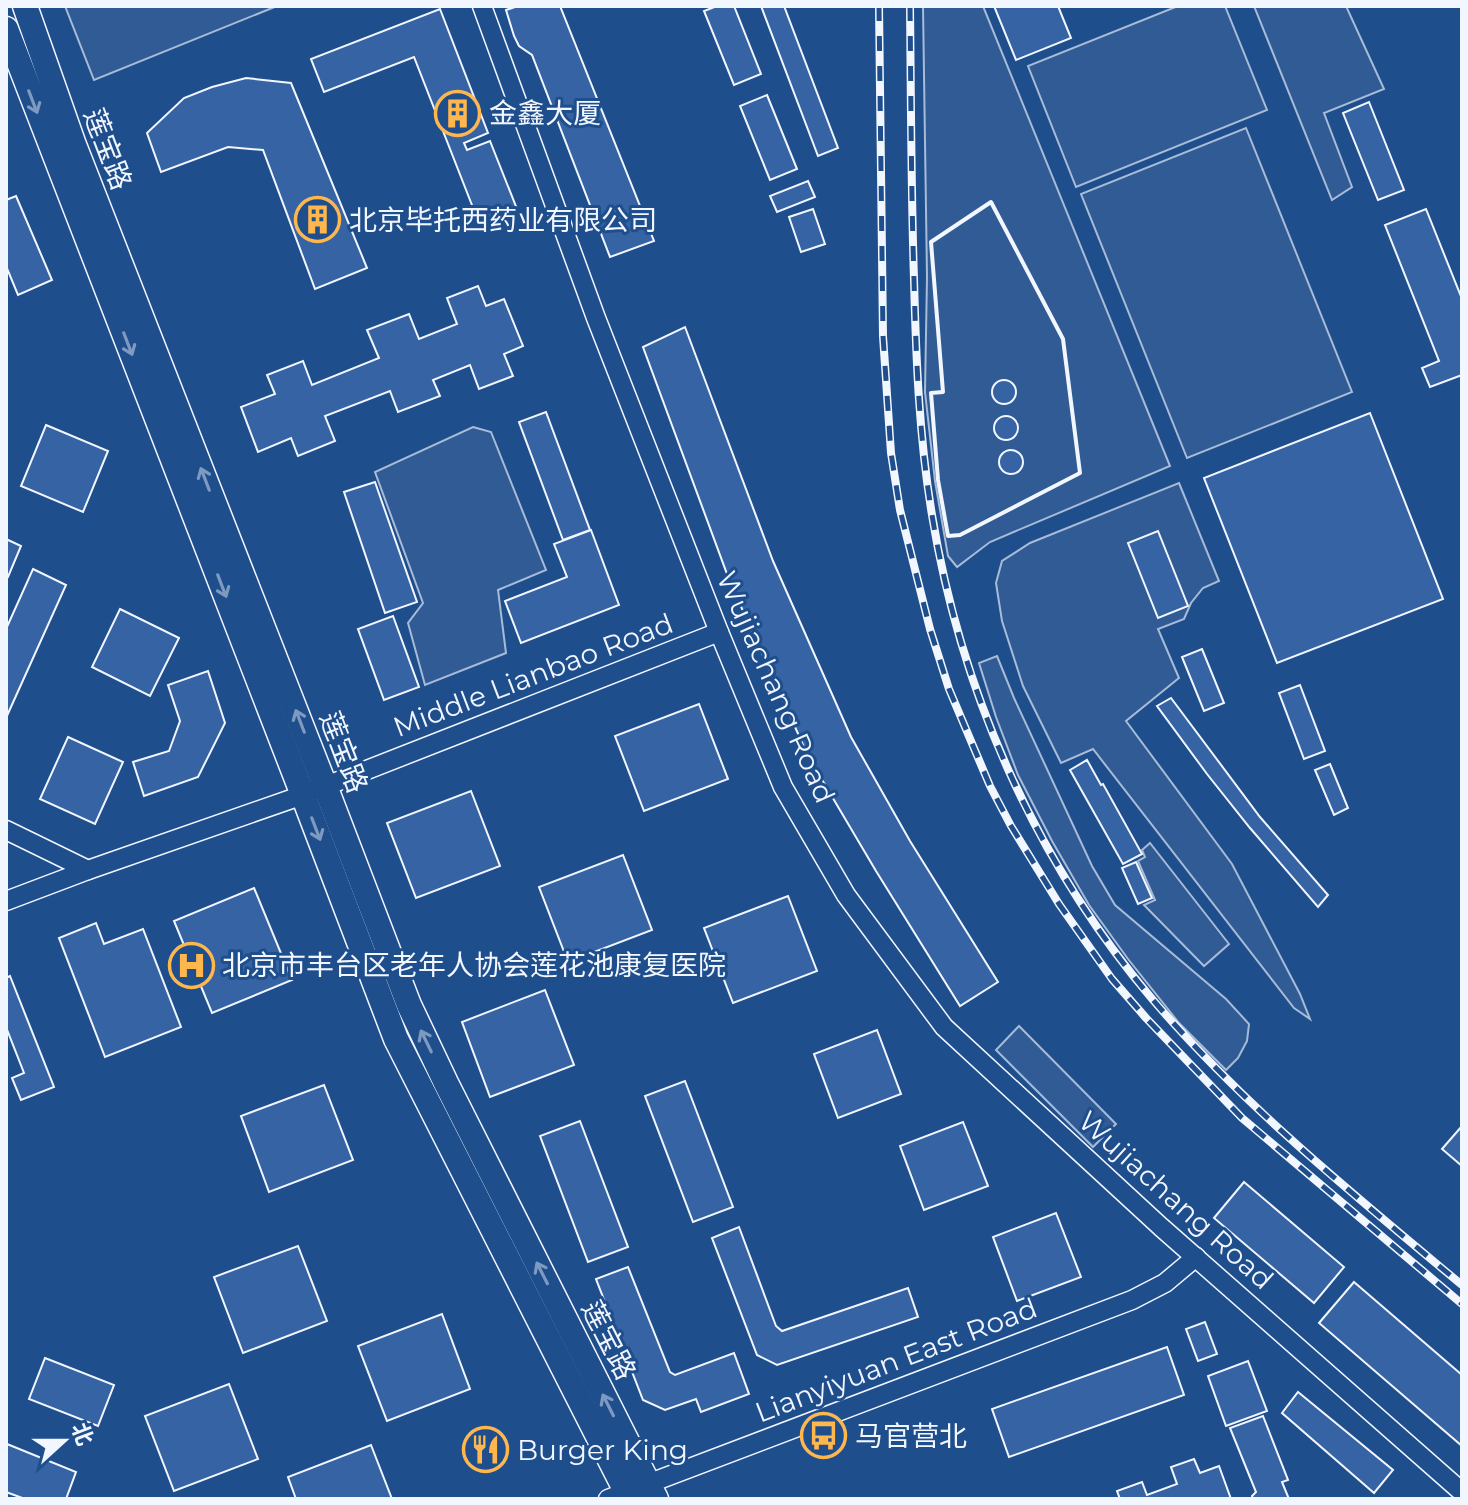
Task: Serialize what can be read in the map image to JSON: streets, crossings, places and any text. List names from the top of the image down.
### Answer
{
  "streets": {
    "main road": ["莲宝路"],
    "street": ["Middle Lianbao Road", "Wujiachang Road", "Lianyiyuan East Road"]
  },
  "crossings": [
    ["莲宝路", "Middle Lianbao Road"],
    ["莲宝路", "Lianyiyuan East Road"],
    ["Middle Lianbao Road", "Wujiachang Road"],
    ["Wujiachang Road", "Lianyiyuan East Road"]
  ],
  "places": {
    "building": ["金鑫大厦", "北京毕托西药业有限公司"],
    "hospital": ["北京市丰台区老年人协会莲花池康复医院"],
    "bus stop": ["马官营北"],
    "restaurant": ["Burger King"]
  },
  "north": "right"
}
